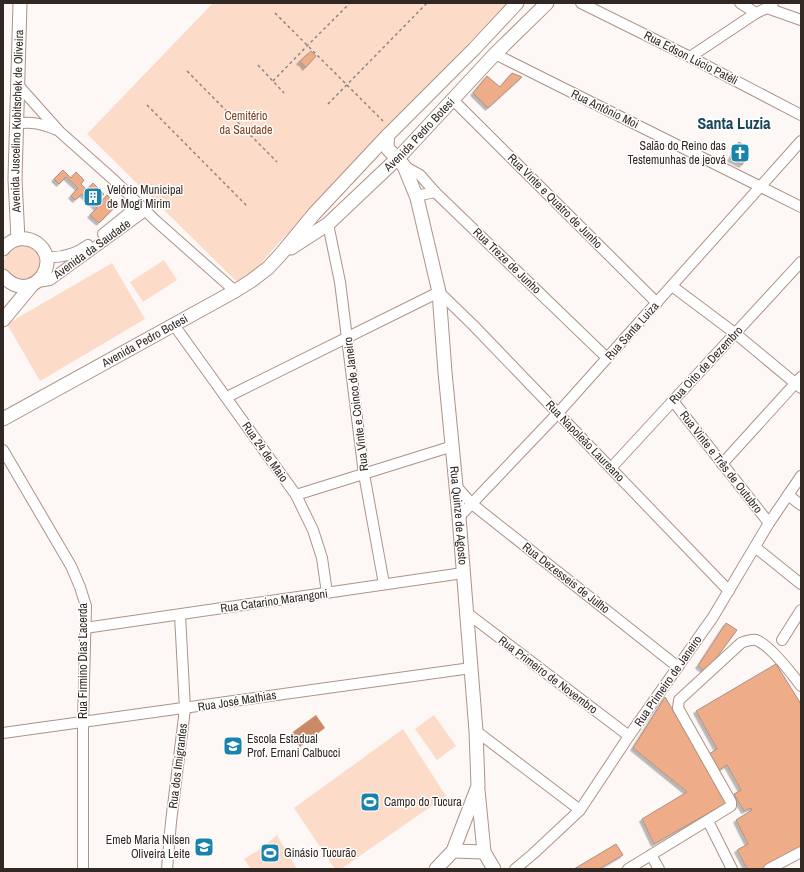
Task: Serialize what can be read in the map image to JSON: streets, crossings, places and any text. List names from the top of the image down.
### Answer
{
  "streets": {
    "main road": ["Avenida Juscelino Kubitschek de Oliveira", "Avenida Pedro Botesi", "Rua Quinze de Agosto"],
    "street": [
      "Rua Edson Lúcio Patéli",
      "Rua Antônio Moi",
      "Rua Vinte e Quatro de Junho",
      "Avenida da Saudade",
      "Rua Treze de Junho",
      "Rua Santa Luiza",
      "Rua Oito de Dezembro",
      "Rua Vinte e Coinco de Janeiro",
      "Rua Napoleão Laureano",
      "Rua 24 de Maio",
      "Rua Vinte e Três de Outubro",
      "Rua Dezesseis de Julho",
      "Rua Catarino Marangoni",
      "Rua Firmino Dias Lacerda",
      "Rua Primeiro de Novembro",
      "Rua Primeiro de Janeiro",
      "Rua José Mathias",
      "Rua dos Imigrantes"
    ]
  },
  "crossings": [
    ["Rua Antônio Moi", "Avenida Pedro Botesi"],
    ["Rua Antônio Moi", "Rua Santa Luiza"],
    ["Avenida Pedro Botesi", "Rua Vinte e Quatro de Junho"],
    ["Avenida Pedro Botesi", "Rua Treze de Junho"],
    ["Avenida Pedro Botesi", "Rua Vinte e Coinco de Janeiro"],
    ["Avenida Pedro Botesi", "Rua 24 de Maio"],
    ["Avenida Pedro Botesi", "Rua Quinze de Agosto"],
    ["Rua Vinte e Quatro de Junho", "Rua Santa Luiza"],
    ["Rua Treze de Junho", "Rua Santa Luiza"],
    ["Rua Treze de Junho", "Rua Quinze de Agosto"],
    ["Rua Santa Luiza", "Rua Napoleão Laureano"],
    ["Rua Santa Luiza", "Rua Quinze de Agosto"],
    ["Rua Santa Luiza", "Rua Dezesseis de Julho"],
    ["Rua Oito de Dezembro", "Rua Napoleão Laureano"],
    ["Rua Oito de Dezembro", "Rua Vinte e Três de Outubro"],
    ["Rua Vinte e Coinco de Janeiro", "Rua Catarino Marangoni"],
    ["Rua Napoleão Laureano", "Rua Quinze de Agosto"],
    ["Rua Napoleão Laureano", "Rua Primeiro de Janeiro"],
    ["Rua 24 de Maio", "Rua Catarino Marangoni"],
    ["Rua Vinte e Três de Outubro", "Rua Primeiro de Janeiro"],
    ["Rua Quinze de Agosto", "Rua Dezesseis de Julho"],
    ["Rua Quinze de Agosto", "Rua Catarino Marangoni"],
    ["Rua Quinze de Agosto", "Rua Primeiro de Novembro"],
    ["Rua Quinze de Agosto", "Rua José Mathias"],
    ["Rua Dezesseis de Julho", "Rua Primeiro de Janeiro"],
    ["Rua Catarino Marangoni", "Rua Firmino Dias Lacerda"],
    ["Rua Catarino Marangoni", "Rua dos Imigrantes"],
    ["Rua Firmino Dias Lacerda", "Rua José Mathias"],
    ["Rua Primeiro de Novembro", "Rua Primeiro de Janeiro"],
    ["Rua José Mathias", "Rua dos Imigrantes"]
  ],
  "districts": ["Santa Luzia"],
  "parks": ["Cemitério da Saudade"],
  "places": {
    "church": ["Salão do Reino das Testemunhas de jeová"],
    "building": ["Velório Municipal de Mogi Mirim"],
    "school or university": ["Escola Estadual Prof. Ernani Calbucci", "Emeb Maria Nilsen Oliveira Leite"],
    "sports": ["Campo do Tucura", "Ginásio Tucurão"]
  }
}
